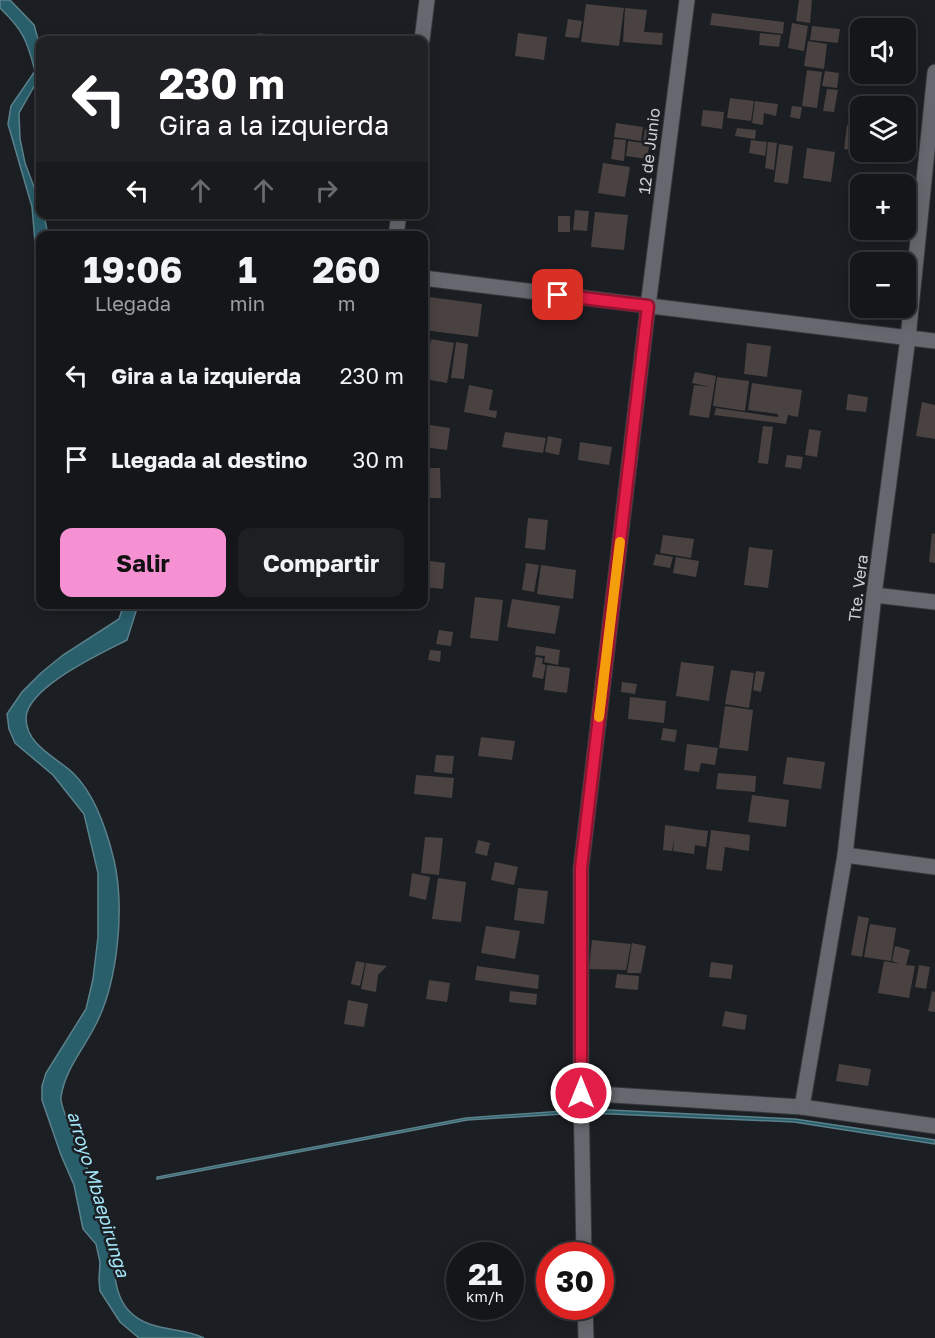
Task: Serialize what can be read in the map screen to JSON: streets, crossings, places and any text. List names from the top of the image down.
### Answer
{
  "streets": {
    "street": ["12 de Junio", "Tte. Vera"]
  },
  "water": ["arroyo Mbaepirunga"],
  "page": {
    "map_buttons": ["+", "−"],
    "turn": ["230 m", "Gira a la izquierda"],
    "eta": [
      "19:06",
      "Llegada",
      "1",
      "min",
      "260",
      "m"
    ],
    "list": [
      {
        "name": "Gira a la izquierda",
        "value": "230 m"
      },
      {
        "name": "Llegada al destino",
        "value": "30 m"
      }
    ],
    "buttons": ["Salir", "Compartir"],
    "speed": "21 km/h",
    "limit": "30"
  }
}
